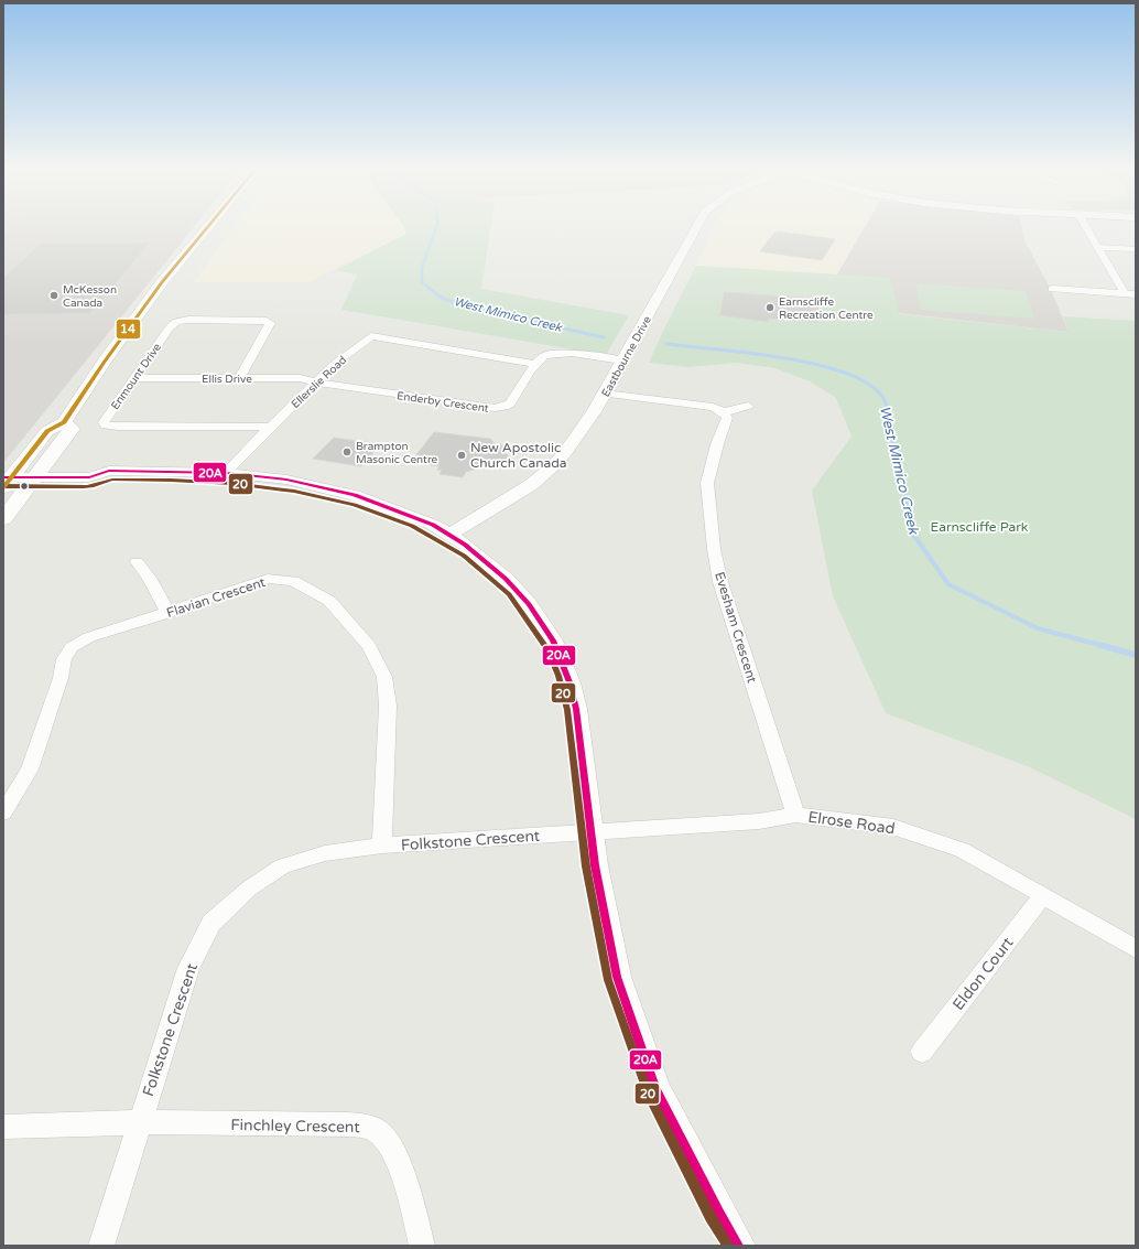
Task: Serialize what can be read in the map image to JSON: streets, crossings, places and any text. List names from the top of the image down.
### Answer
{
  "streets": {
    "street": [
      "Eastbourne Drive",
      "Enmount Drive",
      "Ellis Drive",
      "Ellerslie Road",
      "Enderby Crescent",
      "Flavian Crescent",
      "Evesham Crescent",
      "Elrose Road",
      "Folkstone Crescent",
      "Eldon Court",
      "Finchley Crescent"
    ]
  },
  "crossings": [
    ["Eastbourne Drive", "Enderby Crescent"],
    ["Enmount Drive", "Ellis Drive"],
    ["Enmount Drive", "Ellerslie Road"],
    ["Ellis Drive", "Ellerslie Road"],
    ["Ellis Drive", "Enderby Crescent"],
    ["Ellerslie Road", "Enderby Crescent"],
    ["Flavian Crescent", "Folkstone Crescent"],
    ["Evesham Crescent", "Elrose Road"],
    ["Elrose Road", "Folkstone Crescent"],
    ["Elrose Road", "Eldon Court"],
    ["Folkstone Crescent", "Finchley Crescent"]
  ],
  "water": ["West Mimico Creek"],
  "parks": ["Earnscliffe Park"],
  "places": [
    "McKesson Canada",
    "Earnscliffe Recreation Centre",
    "Brampton Masonic Centre",
    "New Apostolic Church Canada"
  ],
  "lines": ["transit line 14", "transit line 20A", "transit line 20"]
}
